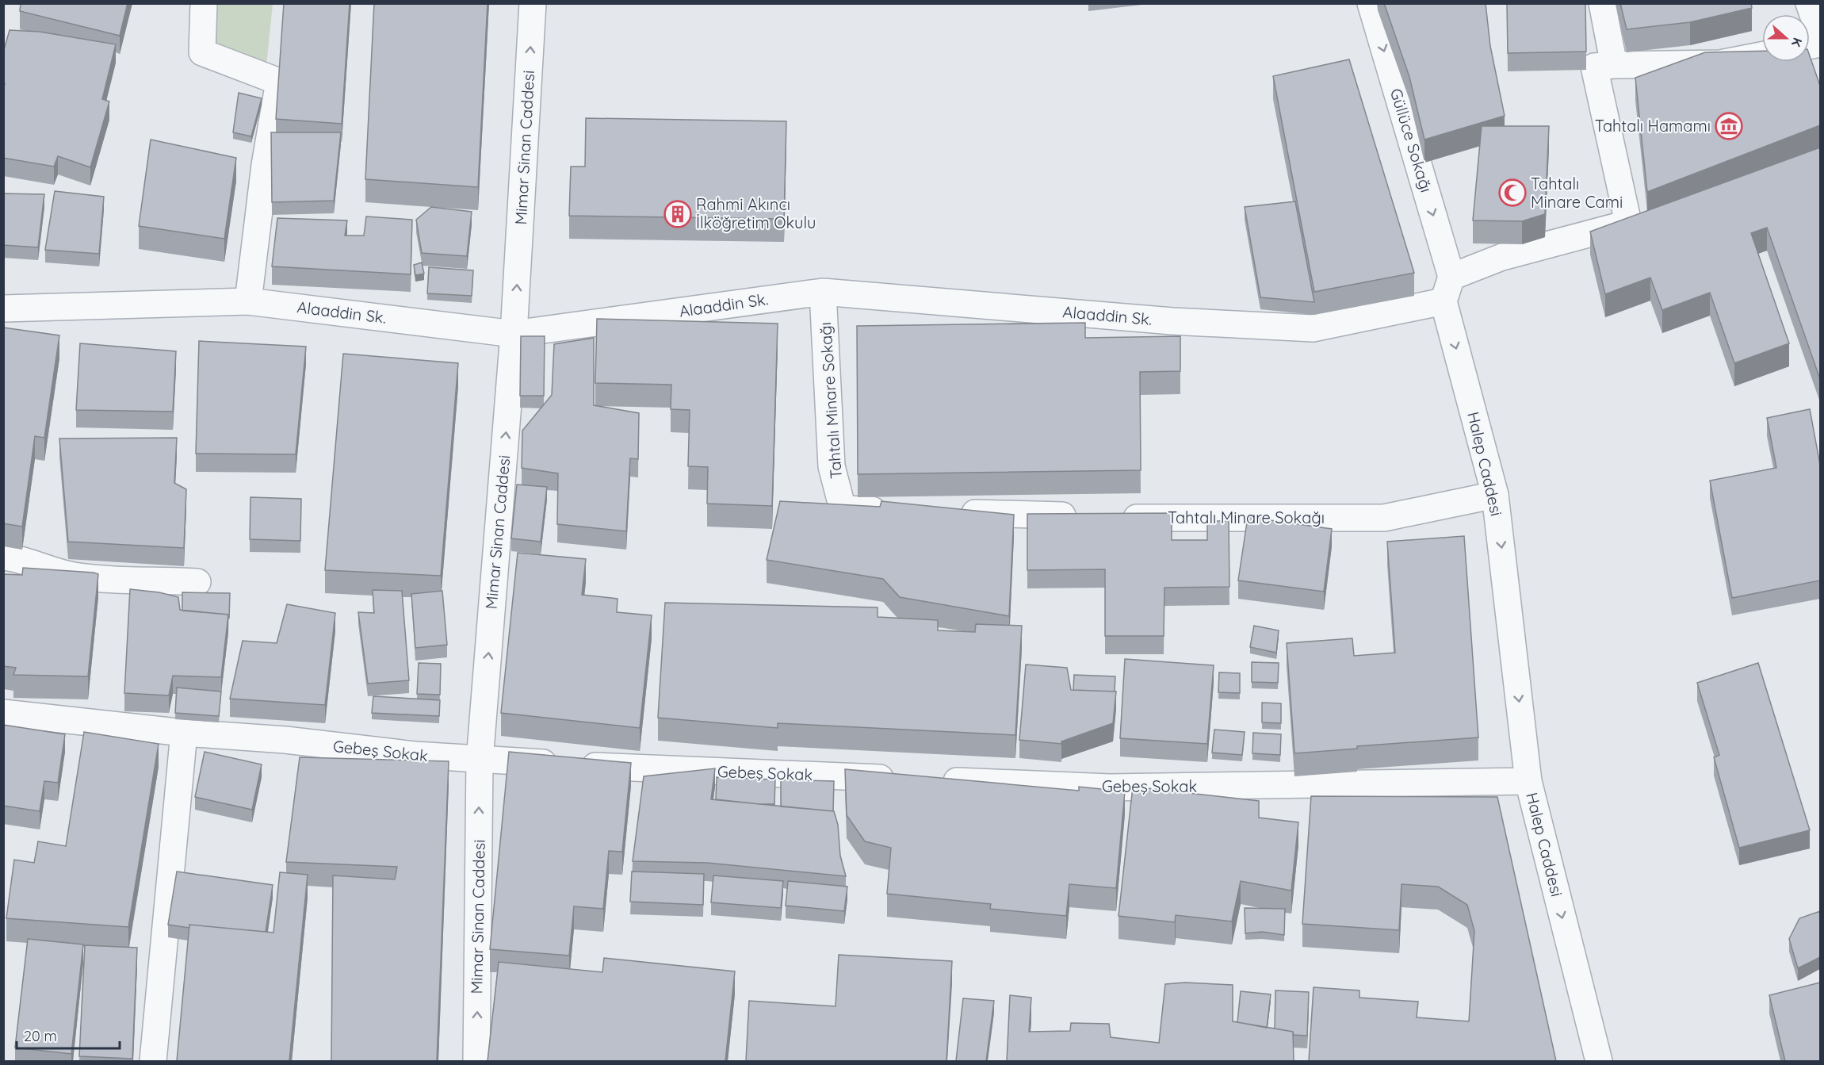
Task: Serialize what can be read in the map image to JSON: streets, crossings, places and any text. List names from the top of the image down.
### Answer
{
  "streets": {
    "street": [
      "Güllüce Sokağı",
      "Mimar Sinan Caddesi",
      "Alaaddin Sk.",
      "Tahtalı Minare Sokağı",
      "Halep Caddesi",
      "Gebeş Sokak"
    ]
  },
  "crossings": [
    ["Mimar Sinan Caddesi", "Alaaddin Sk."],
    ["Mimar Sinan Caddesi", "Gebeş Sokak"],
    ["Alaaddin Sk.", "Tahtalı Minare Sokağı"],
    ["Alaaddin Sk.", "Halep Caddesi"],
    ["Tahtalı Minare Sokağı", "Halep Caddesi"],
    ["Halep Caddesi", "Gebeş Sokak"]
  ],
  "one_way": ["Güllüce Sokağı", "Mimar Sinan Caddesi", "Halep Caddesi"],
  "places": {
    "museum": ["Tahtalı Hamamı"],
    "mosque": ["Tahtalı Minare Cami"],
    "building": ["Rahmi Akıncı İlköğretim Okulu"]
  },
  "scale_bar": "20 m",
  "north": "right"
}
